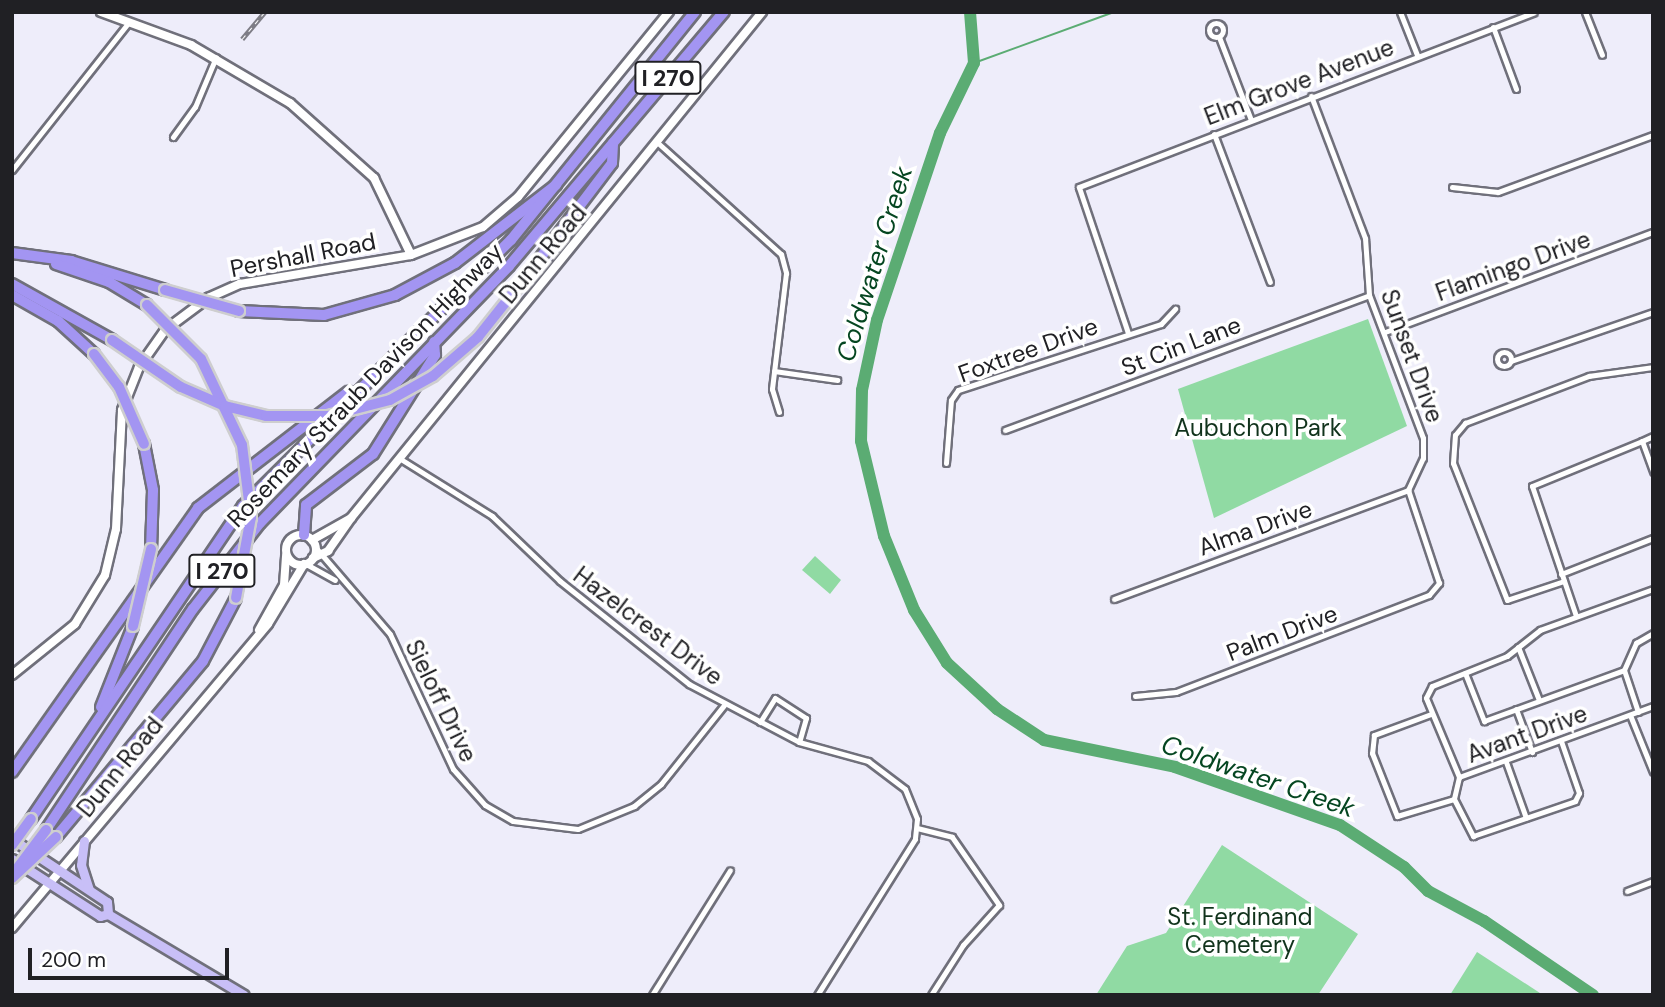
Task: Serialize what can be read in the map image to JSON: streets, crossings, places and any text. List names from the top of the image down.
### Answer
{
  "streets": {
    "highway": ["I 270", "Rosemary Straub Davison Highway"],
    "street": [
      "Elm Grove Avenue",
      "Dunn Road",
      "Pershall Road",
      "Flamingo Drive",
      "St Cin Lane",
      "Foxtree Drive",
      "Sunset Drive",
      "Alma Drive",
      "Hazelcrest Drive",
      "Palm Drive",
      "Sieloff Drive",
      "Avant Drive"
    ]
  },
  "crossings": [
    ["Elm Grove Avenue", "Foxtree Drive"],
    ["Elm Grove Avenue", "Sunset Drive"],
    ["Dunn Road", "Hazelcrest Drive"],
    ["Dunn Road", "Sieloff Drive"],
    ["Flamingo Drive", "Sunset Drive"],
    ["St Cin Lane", "Sunset Drive"],
    ["Sunset Drive", "Alma Drive"],
    ["Sunset Drive", "Palm Drive"],
    ["Alma Drive", "Palm Drive"],
    ["Hazelcrest Drive", "Sieloff Drive"]
  ],
  "water": ["Coldwater Creek"],
  "parks": ["Aubuchon Park", "St. Ferdinand Cemetery"],
  "scale_bar": "200 m"
}
